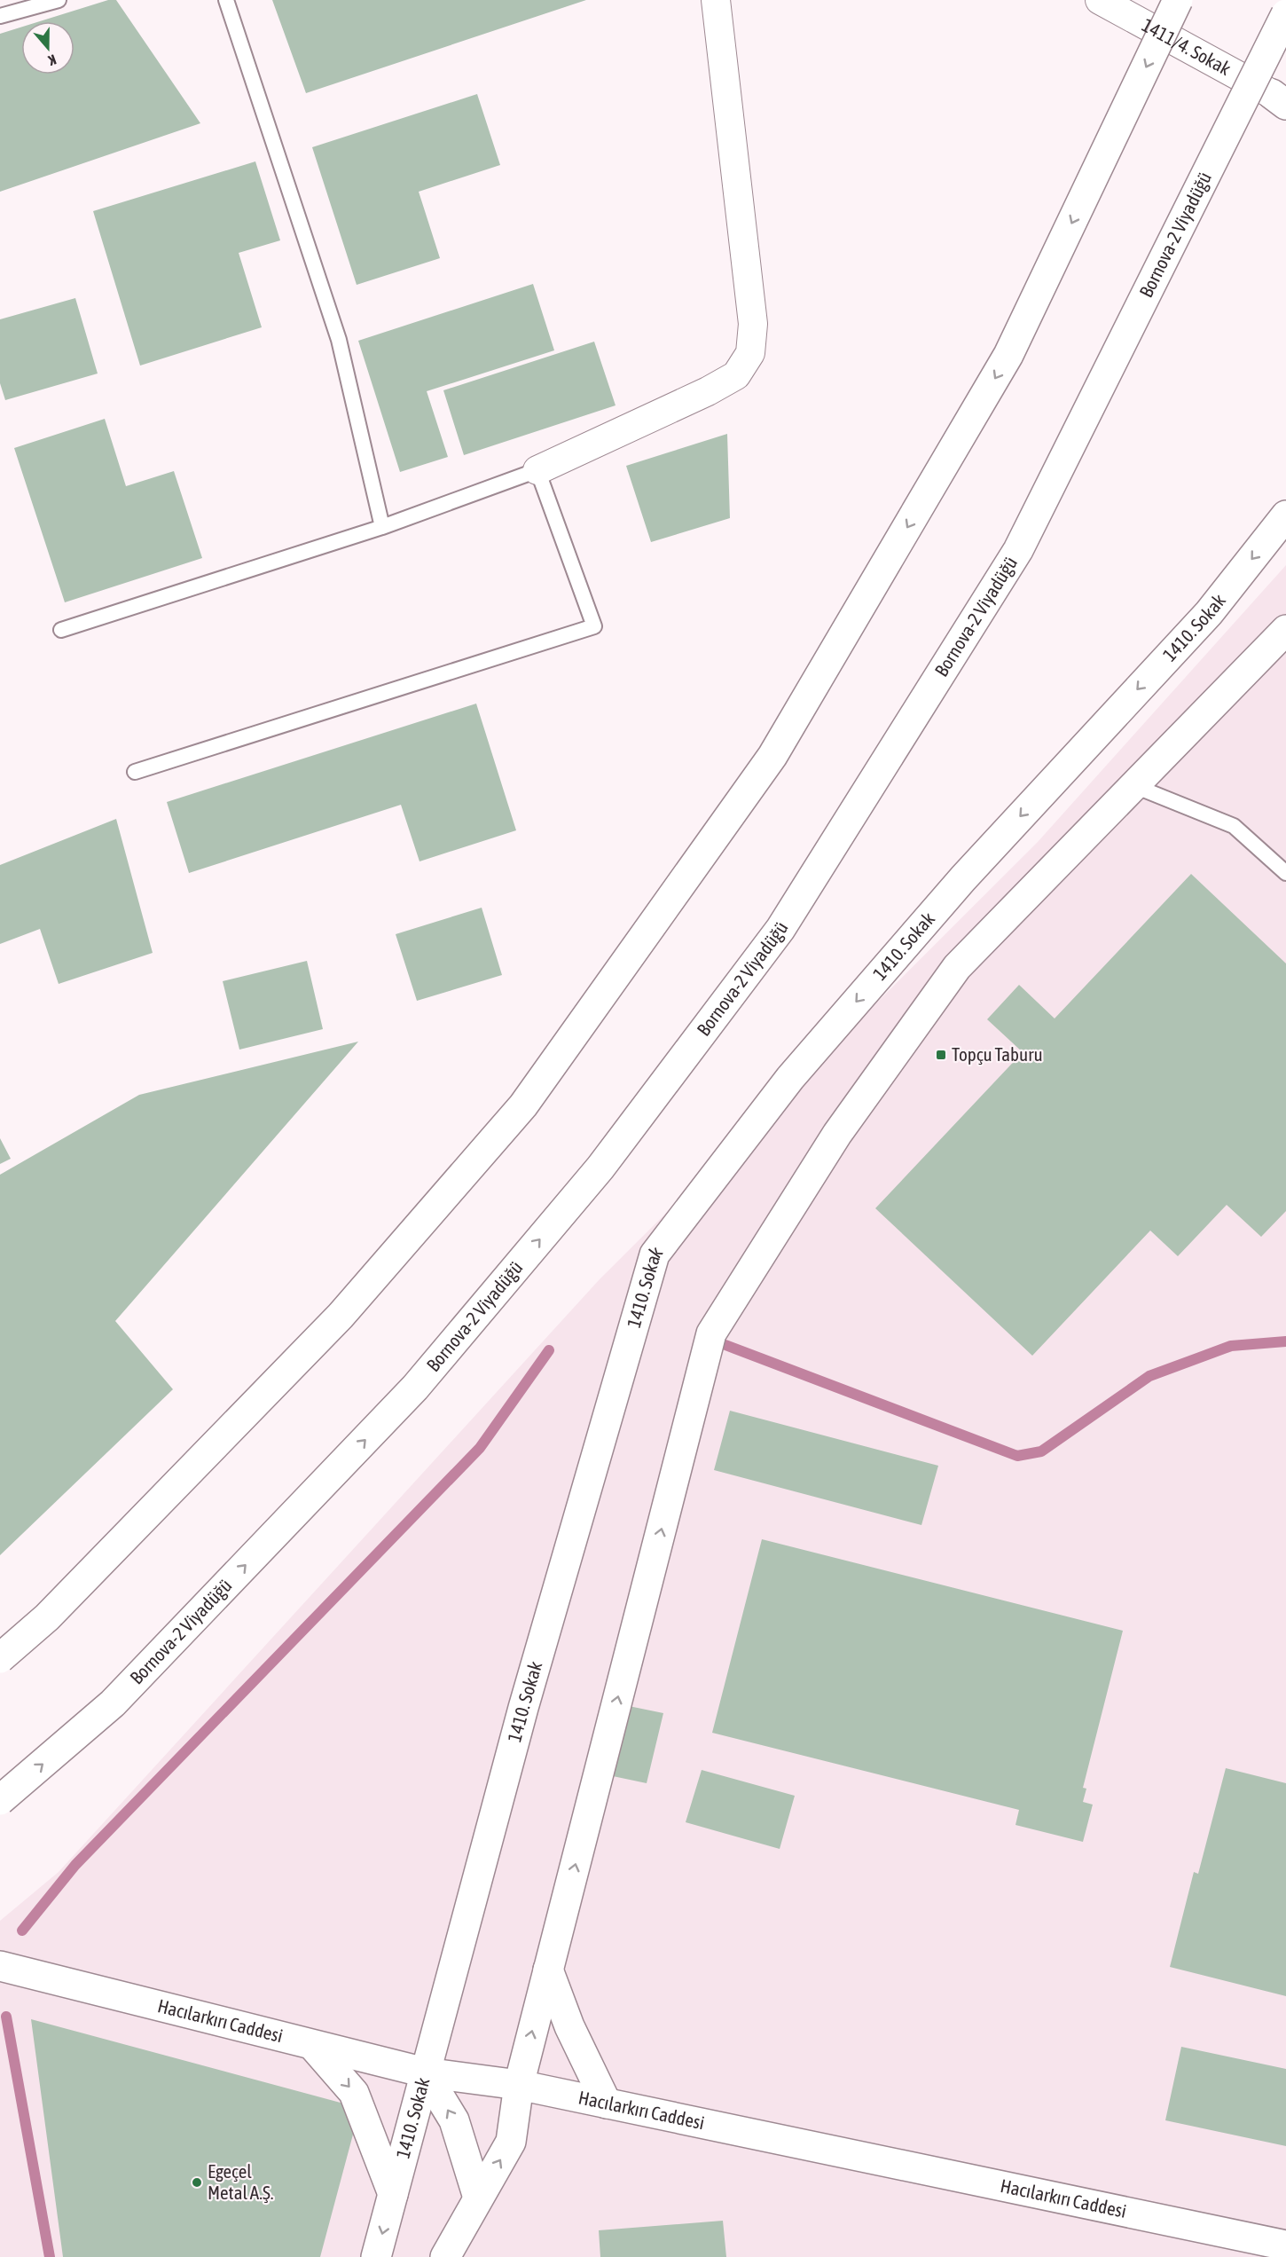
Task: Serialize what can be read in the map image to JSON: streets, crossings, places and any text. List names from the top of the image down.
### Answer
{
  "streets": {
    "main road": ["Bornova-2 Viyadüğü", "1410. Sokak", "Hacılarkırı Caddesi"],
    "street": ["1411/4. Sokak"]
  },
  "crossings": [
    ["1410. Sokak", "Hacılarkırı Caddesi"]
  ],
  "places": {
    "transit": ["Topçu Taburu"],
    "other": ["Egeçel Metal A.Ş."]
  },
  "north": "bottom"
}
